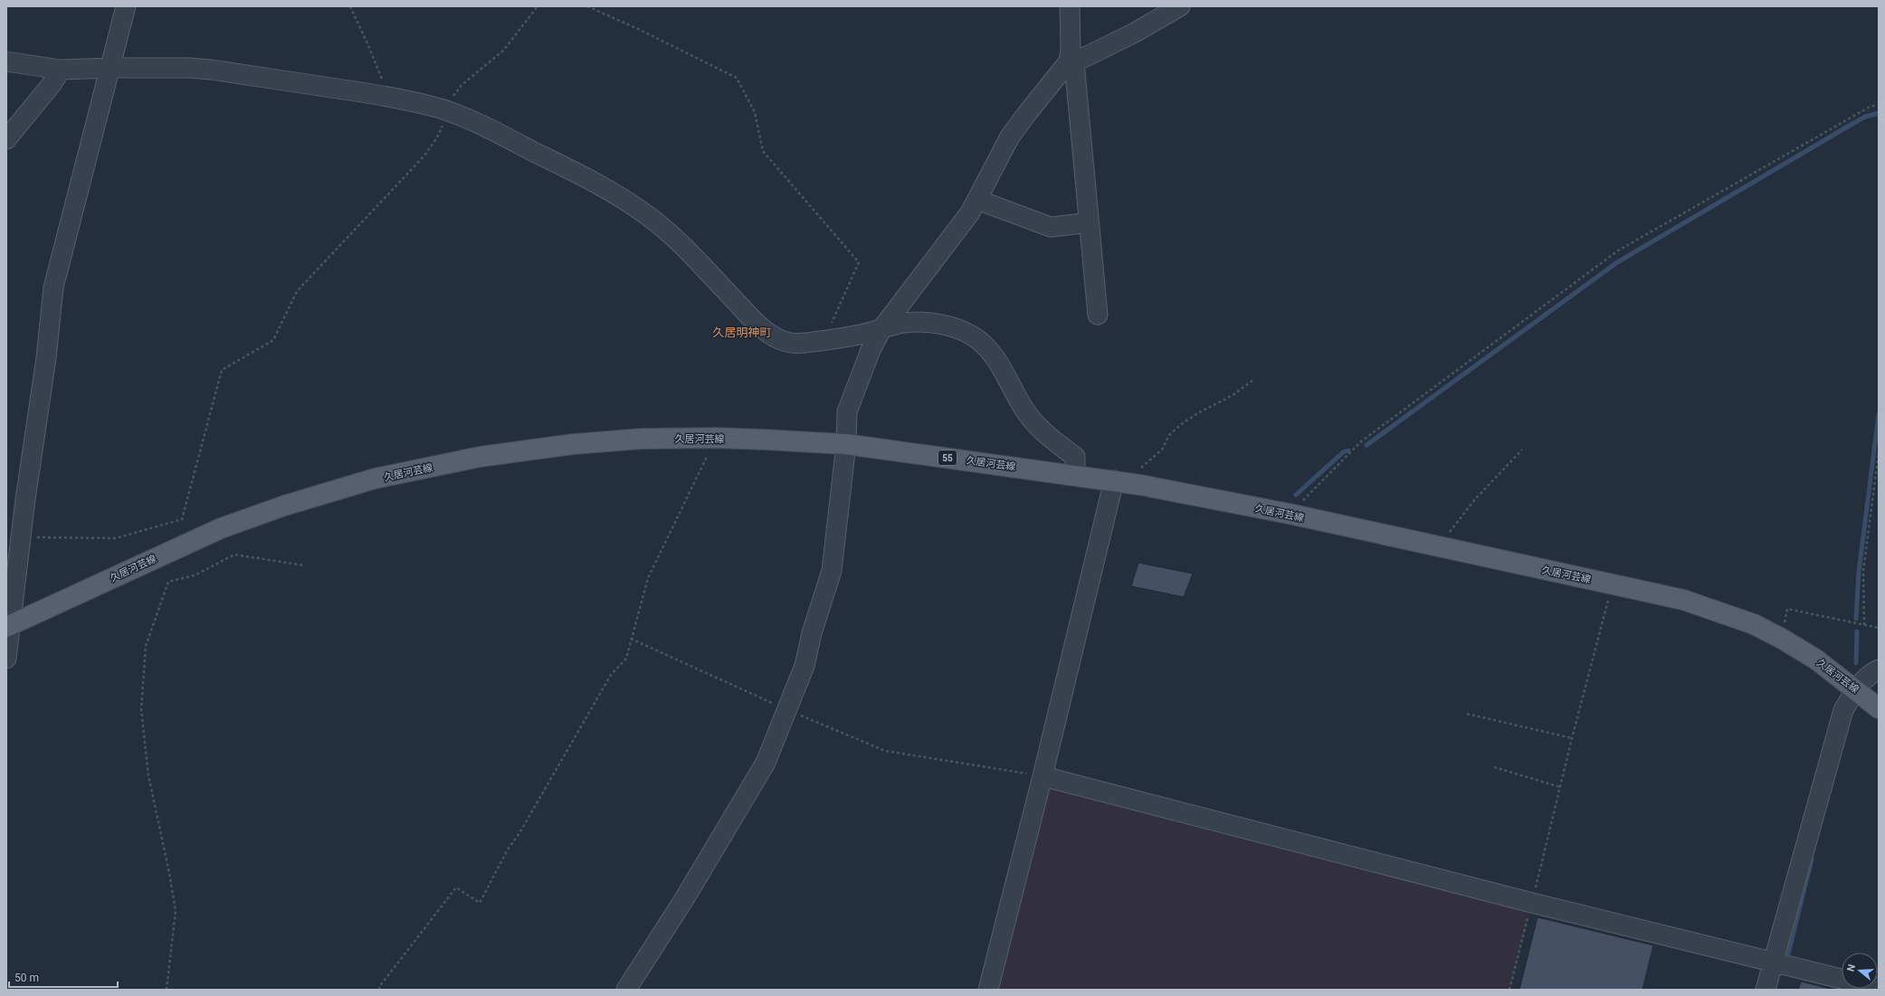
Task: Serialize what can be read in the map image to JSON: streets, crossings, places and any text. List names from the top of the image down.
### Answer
{
  "streets": {
    "main road": ["久居河芸線", "55"]
  },
  "districts": ["久居明神町"],
  "scale_bar": "50 m",
  "north": "left"
}
